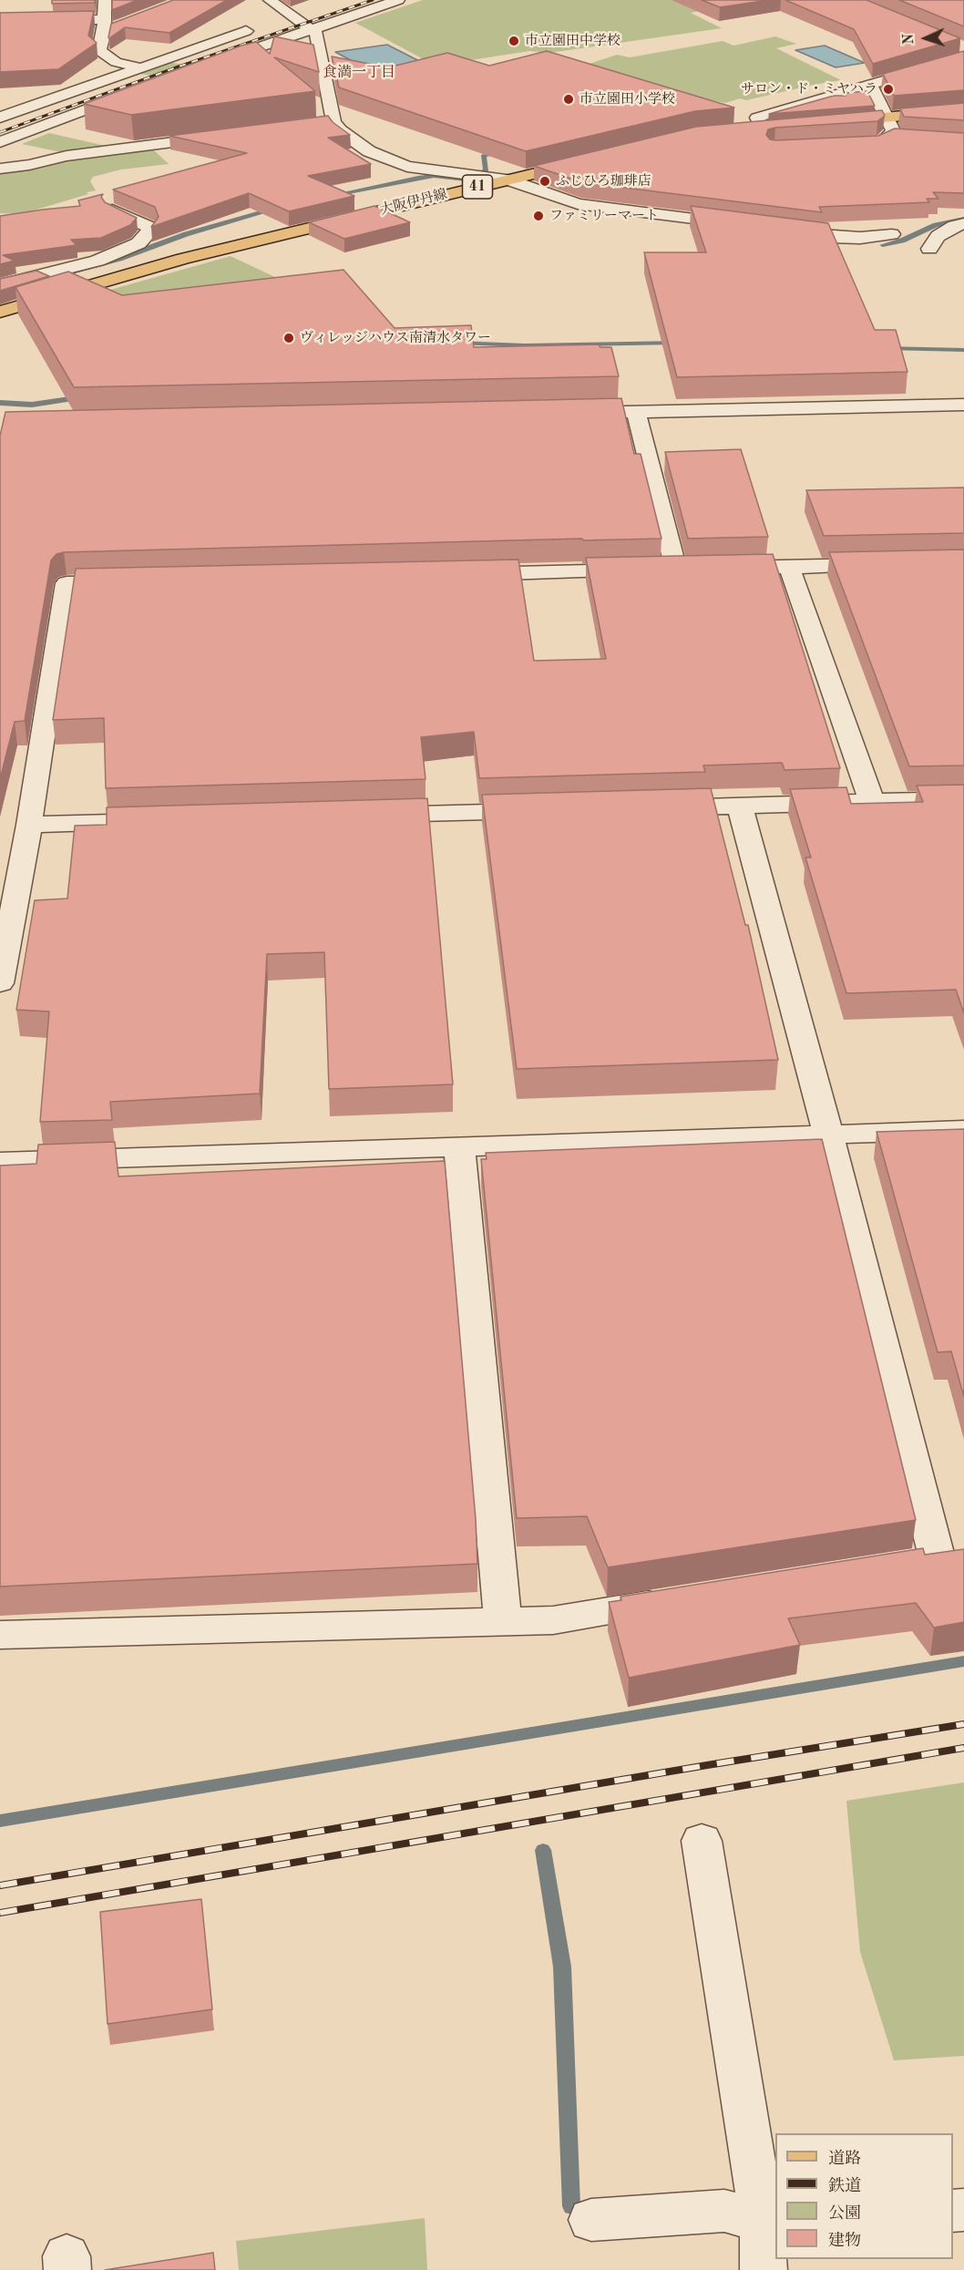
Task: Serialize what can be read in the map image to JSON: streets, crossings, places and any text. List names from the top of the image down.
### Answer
{
  "streets": {
    "main road": ["41", "大阪伊丹線"]
  },
  "districts": ["食満一丁目"],
  "places": [
    "市立園田中学校",
    "サロン・ド・ミヤハラ",
    "市立園田小学校",
    "ふじひろ珈琲店",
    "ファミリーマート",
    "ヴィレッジハウス南清水タワー"
  ],
  "legend": [
    "道路",
    "鉄道",
    "公園",
    "建物"
  ],
  "north": "left"
}
